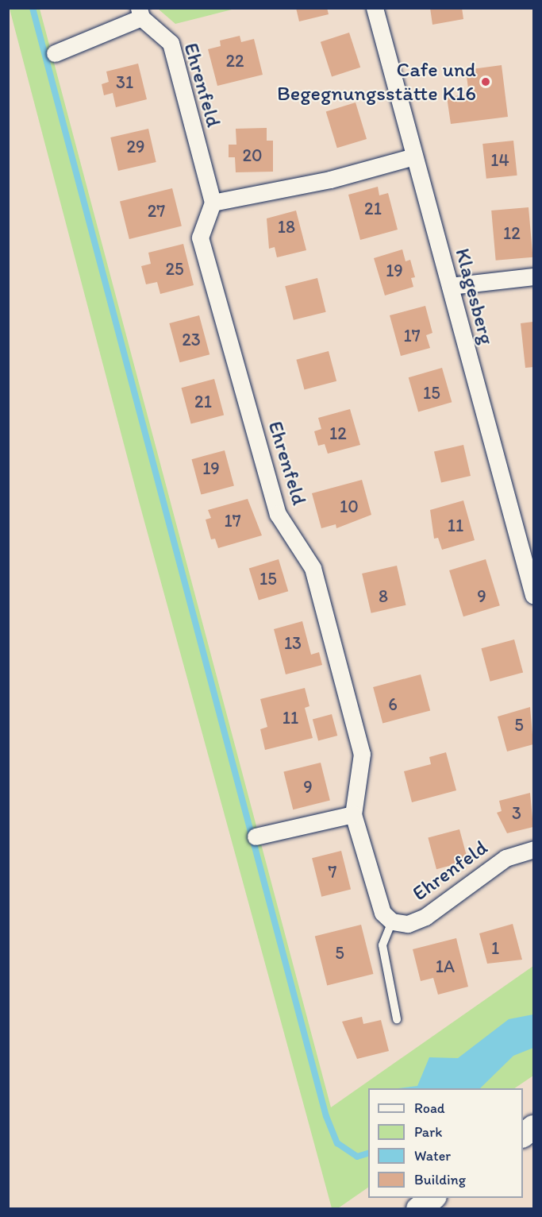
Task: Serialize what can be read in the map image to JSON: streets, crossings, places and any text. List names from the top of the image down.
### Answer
{
  "streets": {
    "street": ["Ehrenfeld", "Klagesberg"]
  },
  "places": ["Cafe und Begegnungsstätte K16"],
  "house_numbers": [
    "22",
    "31",
    "29",
    "20",
    "14",
    "21",
    "27",
    "18",
    "12",
    "25",
    "19",
    "17",
    "23",
    "15",
    "21",
    "12",
    "19",
    "10",
    "17",
    "11",
    "15",
    "8",
    "9",
    "13",
    "6",
    "11",
    "5",
    "9",
    "3",
    "7",
    "1",
    "5",
    "1A"
  ],
  "legend": [
    "Road",
    "Park",
    "Water",
    "Building"
  ]
}
